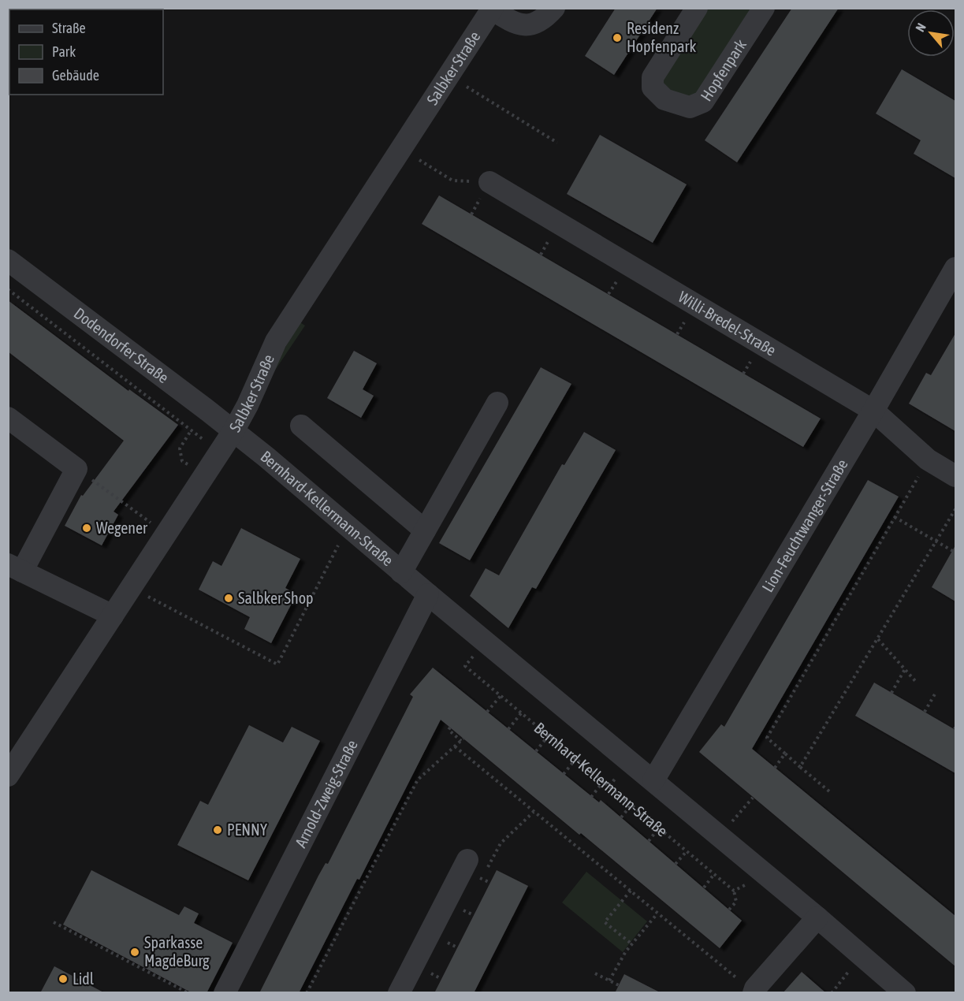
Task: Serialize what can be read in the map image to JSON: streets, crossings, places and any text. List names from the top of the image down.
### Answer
{
  "streets": {
    "street": [
      "Salbker Straße",
      "Hopfenpark",
      "Willi-Bredel-Straße",
      "Dodendorfer Straße",
      "Bernhard-Kellermann-Straße",
      "Lion-Feuchtwanger-Straße",
      "Arnold-Zweig-Straße"
    ]
  },
  "crossings": [
    ["Salbker Straße", "Dodendorfer Straße"],
    ["Salbker Straße", "Bernhard-Kellermann-Straße"],
    ["Willi-Bredel-Straße", "Lion-Feuchtwanger-Straße"],
    ["Dodendorfer Straße", "Bernhard-Kellermann-Straße"],
    ["Bernhard-Kellermann-Straße", "Lion-Feuchtwanger-Straße"],
    ["Bernhard-Kellermann-Straße", "Arnold-Zweig-Straße"]
  ],
  "places": [
    "Residenz Hopfenpark",
    "Wegener",
    "Salbker Shop",
    "PENNY",
    "Sparkasse MagdeBurg",
    "Lidl"
  ],
  "legend": ["Straße", "Park", "Gebäude"],
  "north": "top left"
}
